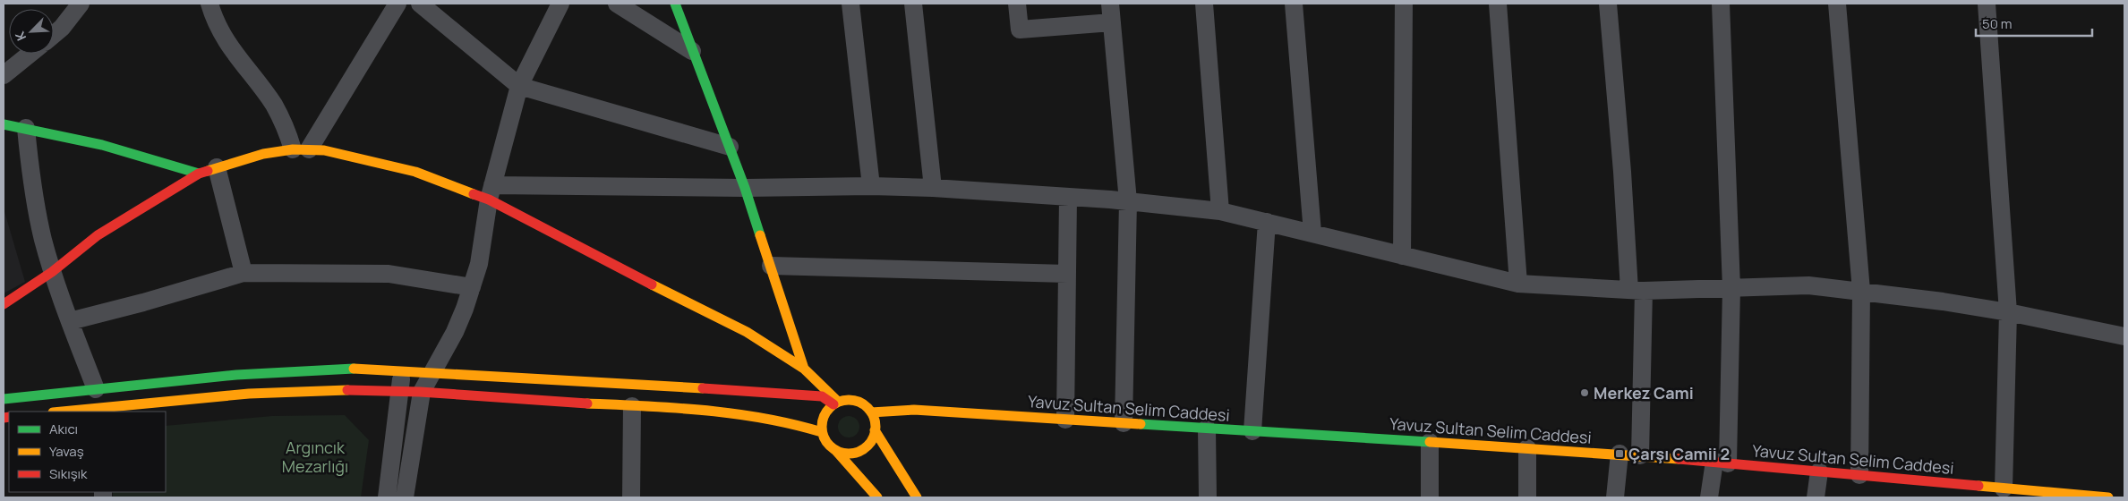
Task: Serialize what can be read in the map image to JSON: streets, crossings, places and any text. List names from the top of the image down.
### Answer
{
  "streets": {
    "street": ["Yavuz Sultan Selim Caddesi"]
  },
  "parks": ["Argıncık Mezarlığı"],
  "places": {
    "other": ["Merkez Cami"],
    "transit": ["Çarşı Camii 2"]
  },
  "legend": ["Akıcı", "Yavaş", "Sıkışık"],
  "scale_bar": "50 m",
  "north": "bottom left"
}
